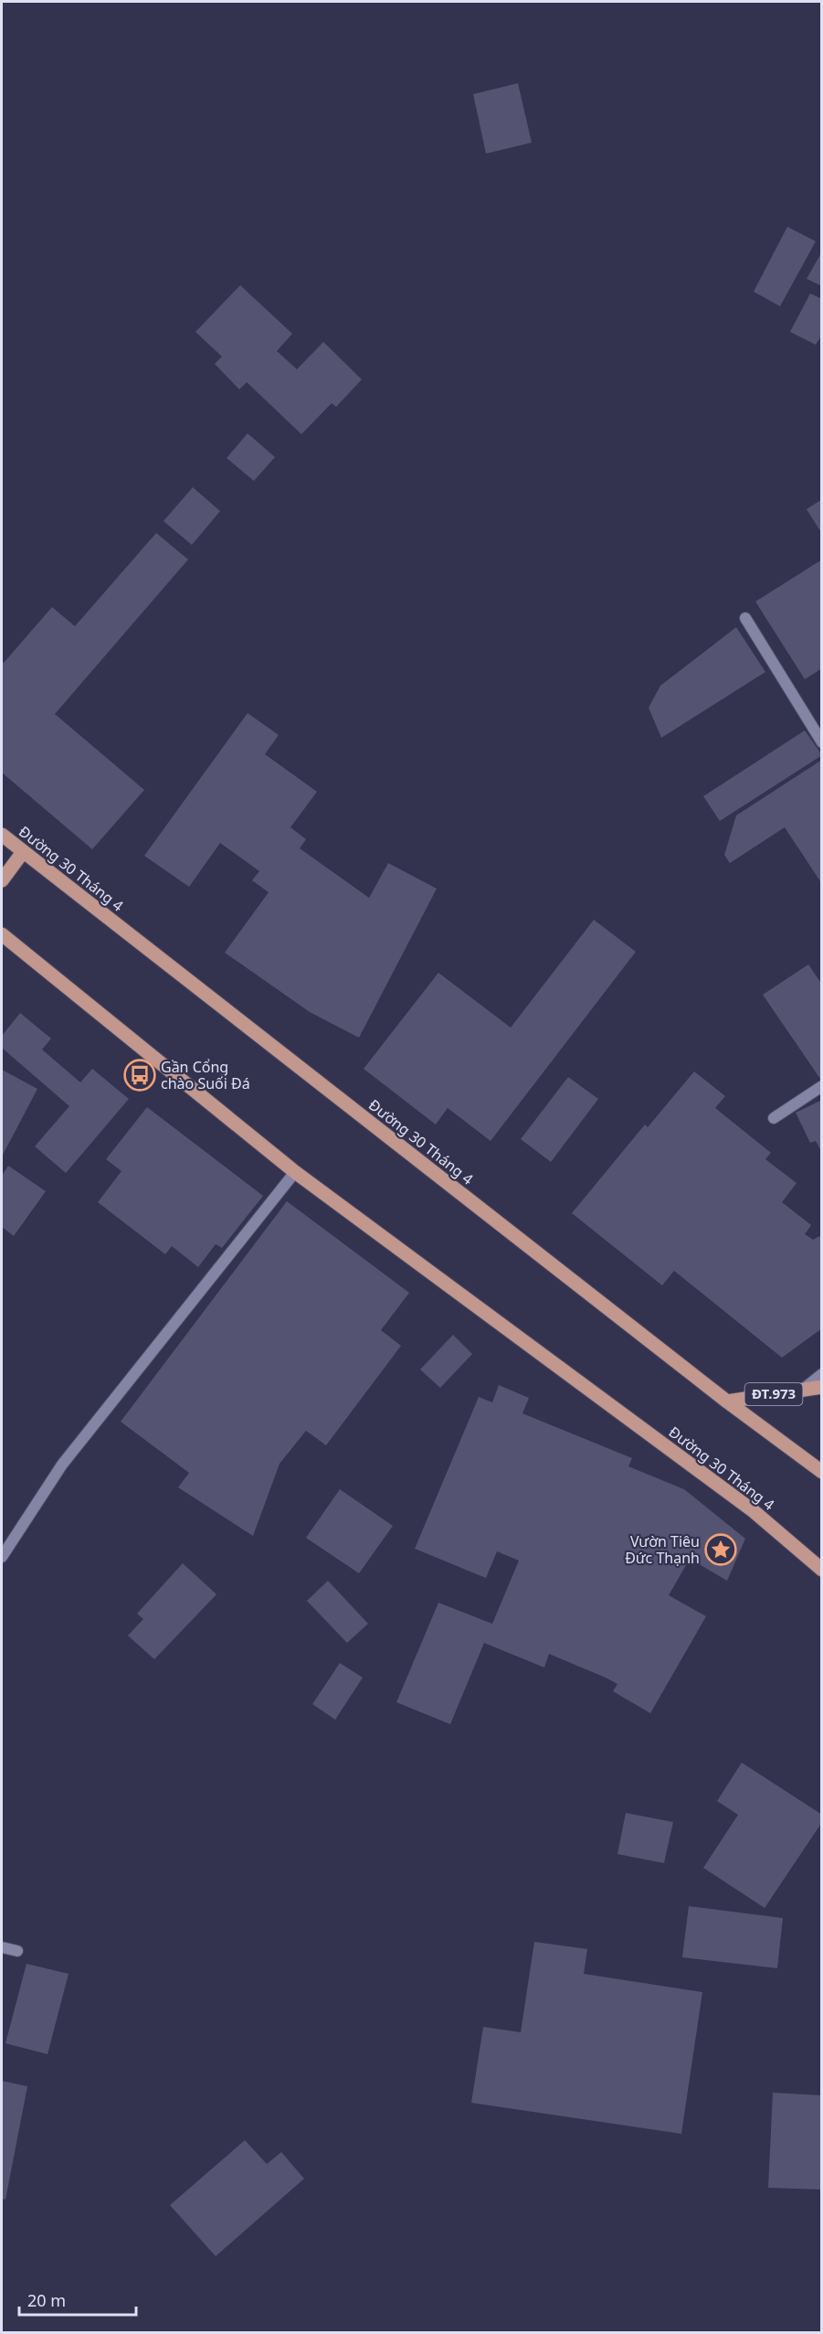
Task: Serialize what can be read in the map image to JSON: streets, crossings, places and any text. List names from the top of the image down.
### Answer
{
  "streets": {
    "main road": ["Đường 30 Tháng 4", "ĐT.973"]
  },
  "crossings": [
    ["Đường 30 Tháng 4", "ĐT.973"]
  ],
  "places": {
    "bus stop": ["Gần Cổng chào Suối Đá"],
    "place": ["Vườn Tiêu Đức Thạnh"]
  },
  "scale_bar": "20 m"
}
